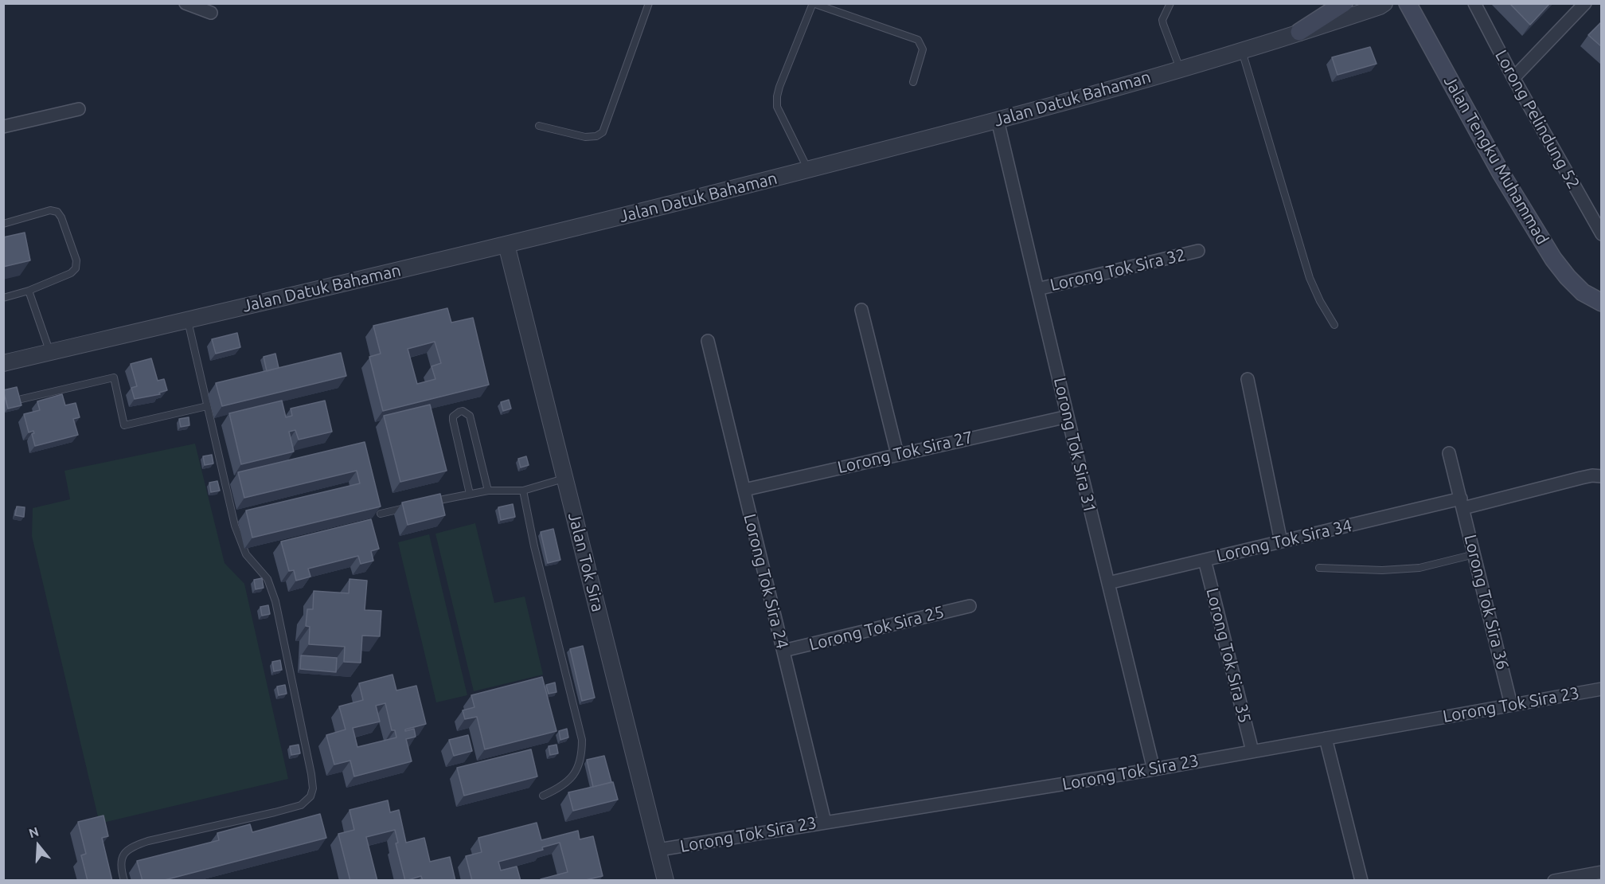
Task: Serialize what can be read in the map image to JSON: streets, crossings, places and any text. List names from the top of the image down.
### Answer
{
  "streets": {
    "main road": ["Jalan Tengku Muhammad"],
    "street": [
      "Jalan Datuk Bahaman",
      "Lorong Pelindung 52",
      "Lorong Tok Sira 32",
      "Lorong Tok Sira 31",
      "Lorong Tok Sira 27",
      "Lorong Tok Sira 34",
      "Jalan Tok Sira",
      "Lorong Tok Sira 24",
      "Lorong Tok Sira 36",
      "Lorong Tok Sira 25",
      "Lorong Tok Sira 35",
      "Lorong Tok Sira 23"
    ]
  },
  "crossings": [
    ["Jalan Datuk Bahaman", "Lorong Tok Sira 31"],
    ["Jalan Datuk Bahaman", "Jalan Tok Sira"],
    ["Lorong Tok Sira 32", "Lorong Tok Sira 31"],
    ["Lorong Tok Sira 31", "Lorong Tok Sira 27"],
    ["Lorong Tok Sira 31", "Lorong Tok Sira 34"],
    ["Lorong Tok Sira 31", "Lorong Tok Sira 23"],
    ["Lorong Tok Sira 27", "Lorong Tok Sira 24"],
    ["Lorong Tok Sira 34", "Lorong Tok Sira 36"],
    ["Lorong Tok Sira 34", "Lorong Tok Sira 35"],
    ["Jalan Tok Sira", "Lorong Tok Sira 23"],
    ["Lorong Tok Sira 24", "Lorong Tok Sira 25"],
    ["Lorong Tok Sira 24", "Lorong Tok Sira 23"],
    ["Lorong Tok Sira 36", "Lorong Tok Sira 23"],
    ["Lorong Tok Sira 35", "Lorong Tok Sira 23"]
  ],
  "north": "top"
}
